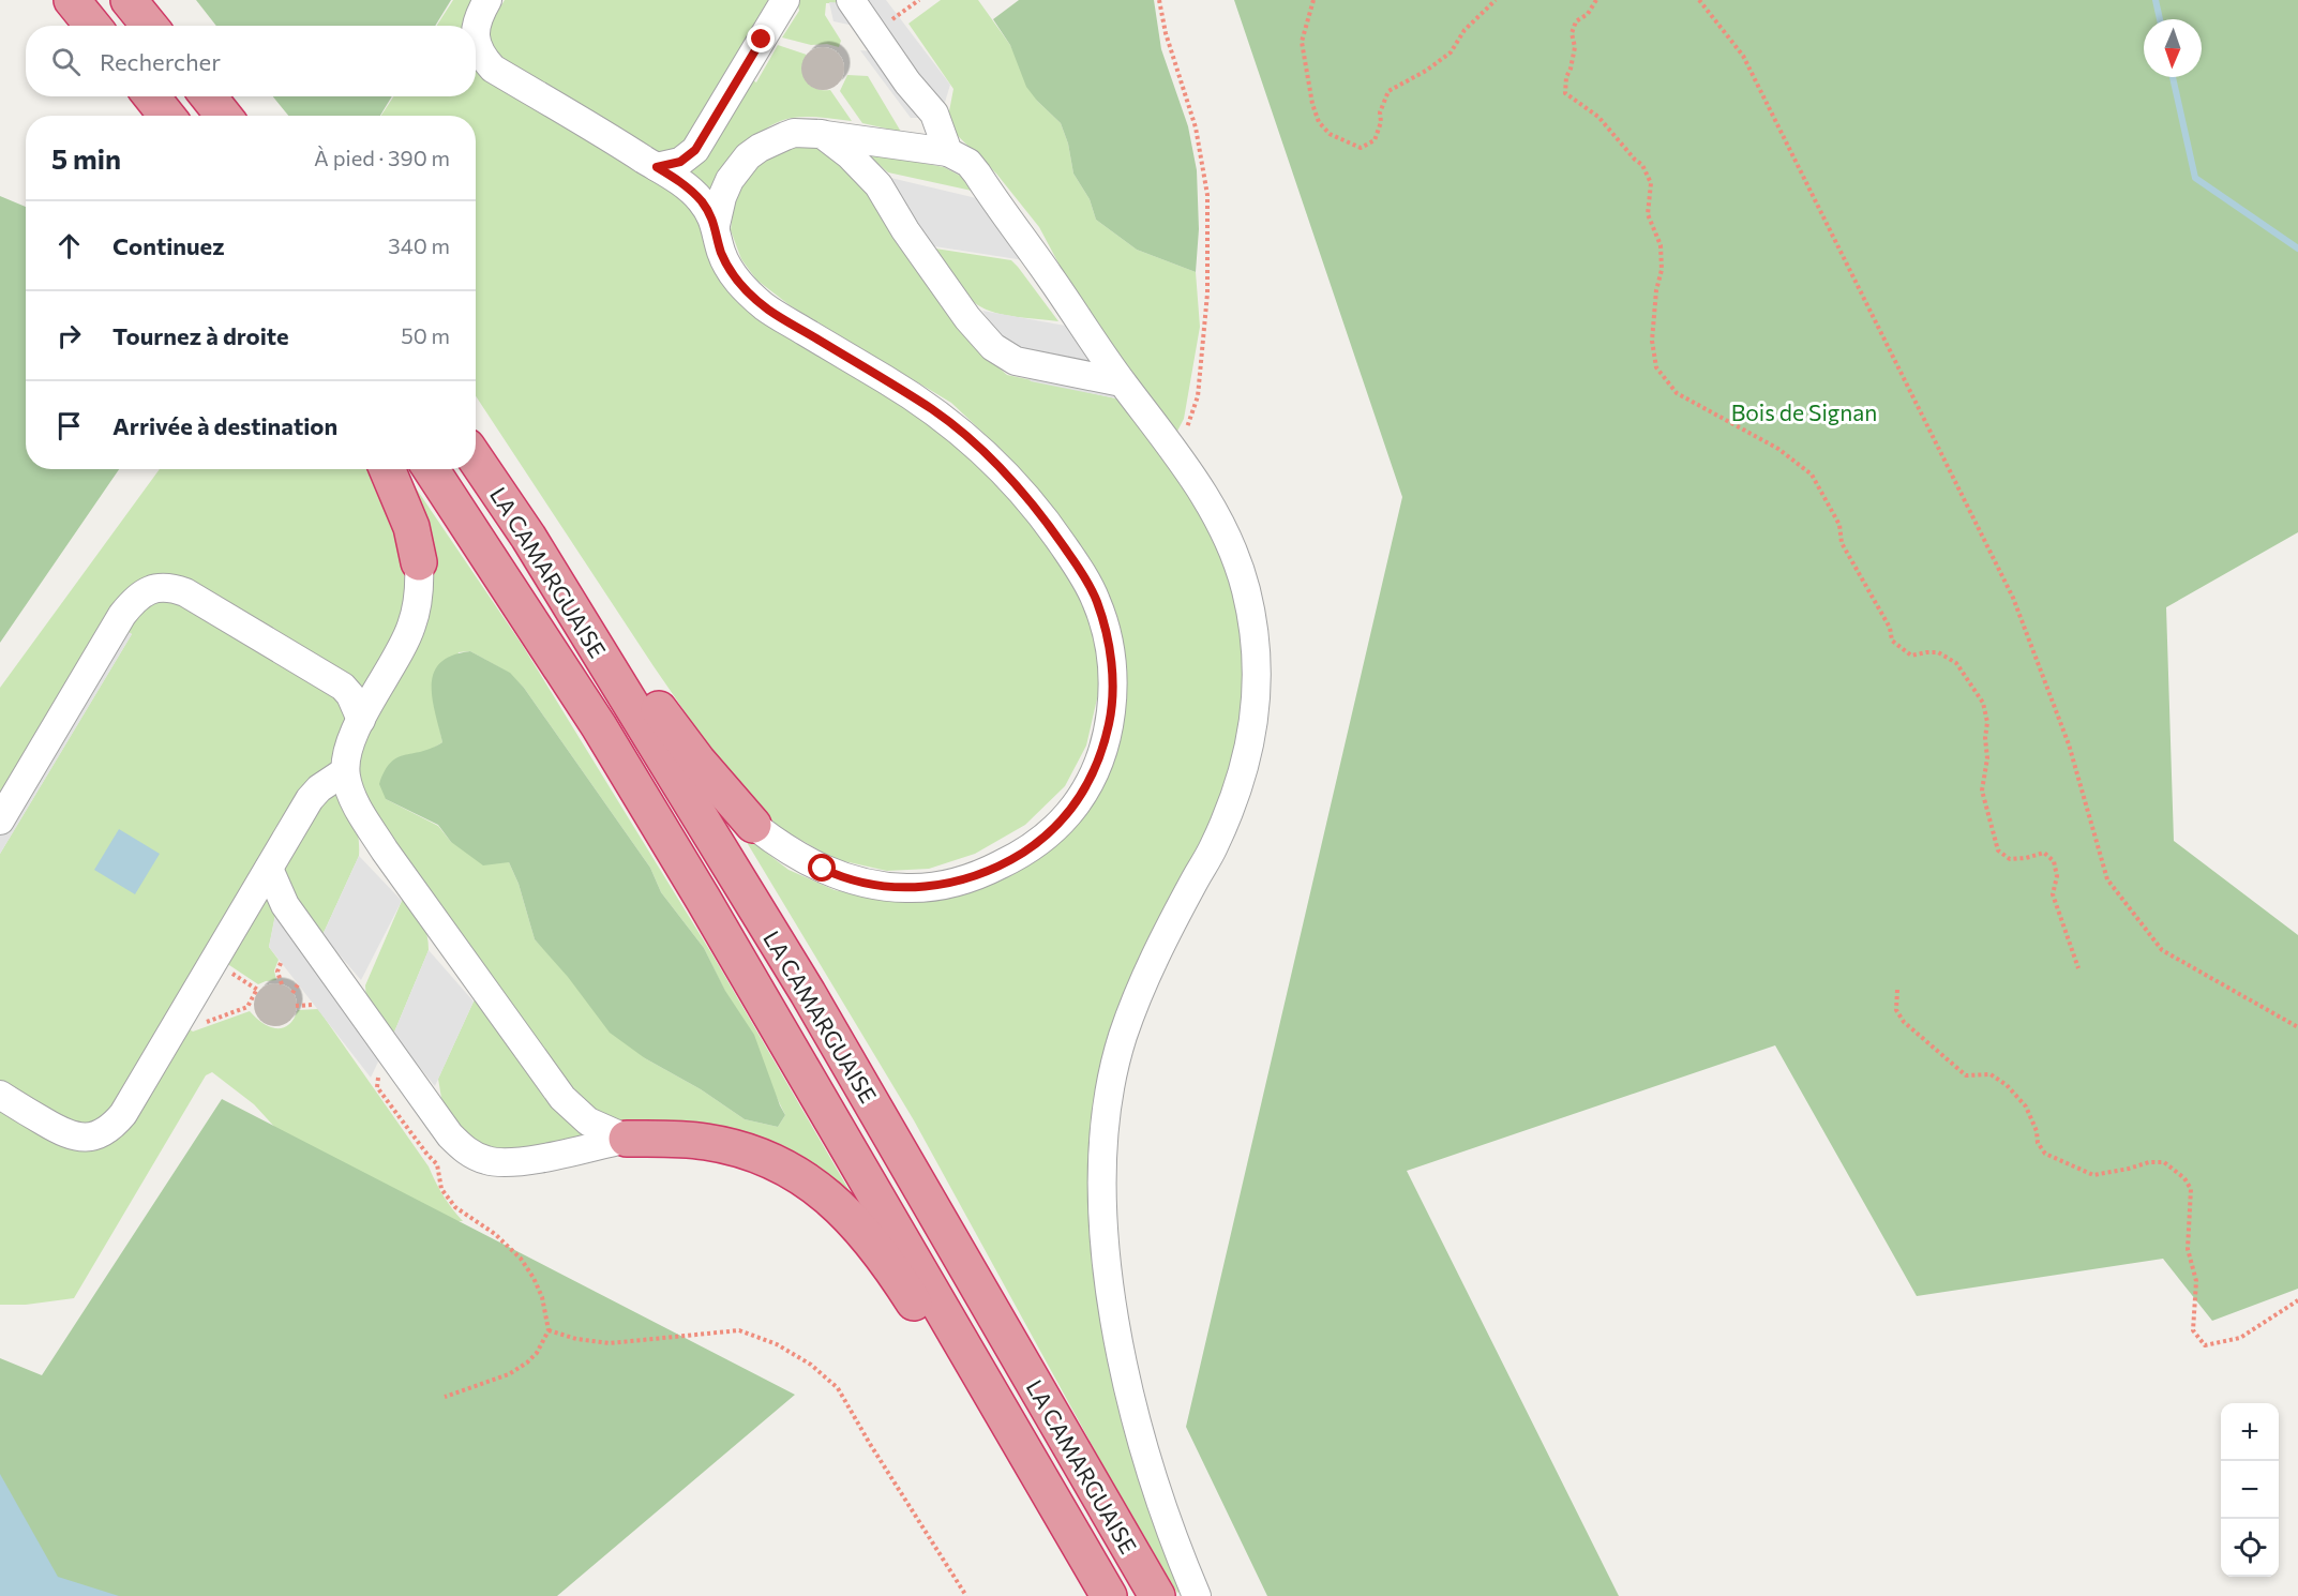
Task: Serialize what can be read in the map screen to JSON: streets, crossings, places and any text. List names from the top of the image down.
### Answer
{
  "streets": {
    "highway": ["LA CAMARGUAISE"]
  },
  "parks": ["Bois de Signan"],
  "north": "bottom",
  "page": {
    "search": "Rechercher",
    "heading": ["5 min", "À pied · 390 m"],
    "list": [
      ["Continuez", "340 m"],
      ["Tournez à droite", "50 m"],
      "Arrivée à destination"
    ],
    "map_buttons": ["+", "−"]
  }
}
